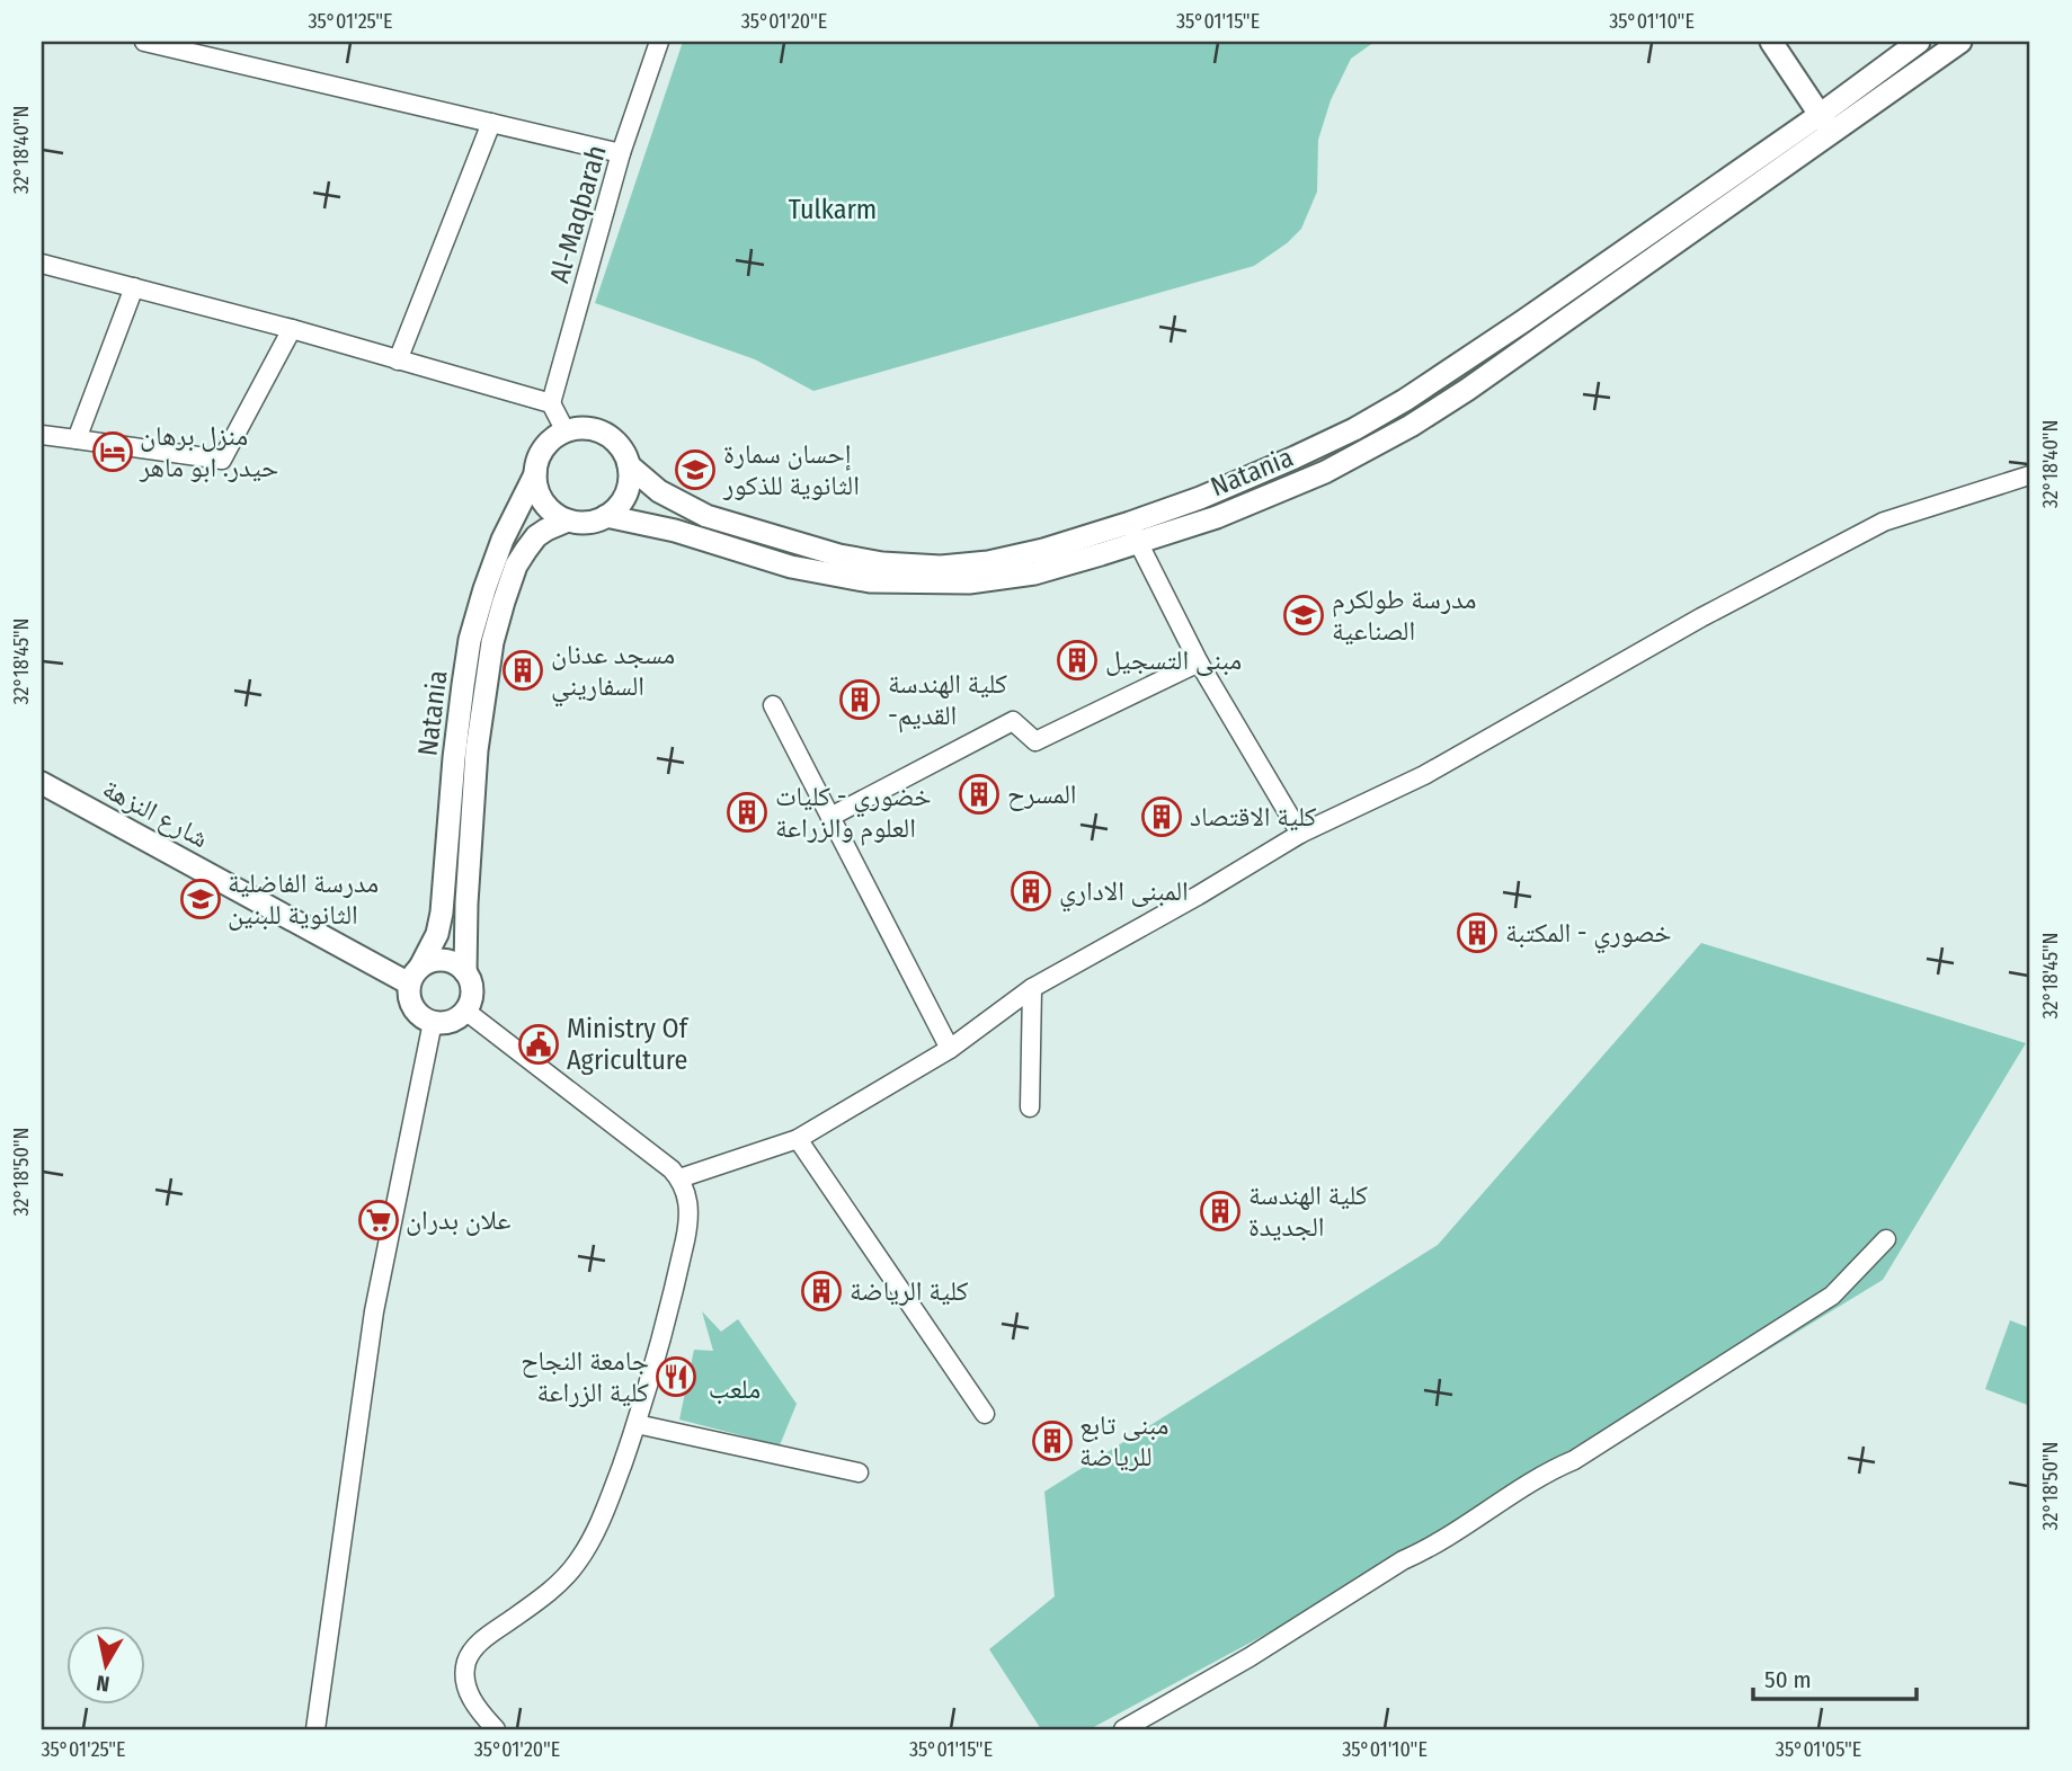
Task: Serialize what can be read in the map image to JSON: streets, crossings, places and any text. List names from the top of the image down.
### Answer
{
  "streets": {
    "street": ["Al-Maqbarah", "Natania", "شارع النزهة"]
  },
  "crossings": [
    ["Natania", "شارع النزهة"]
  ],
  "parks": ["Tulkarm", "ملعب"],
  "places": {
    "hotel": ["منزل برهان حيدر. ابو ماهر"],
    "school or university": ["إحسان سمارة الثانوية للذكور", "مدرسة طولكرم الصناعية", "مدرسة الفاضلية الثانوية للبنين"],
    "building": [
      "مبنى التسجيل",
      "مسجد عدنان السفاريني",
      "كلية الهندسة -القديم",
      "المسرح",
      "خضوري - كليات العلوم والزراعة",
      "كلية الاقتصاد",
      "المبنى الاداري",
      "خصوري - المكتبة",
      "كلية الهندسة الجديدة",
      "كلية الرياضة",
      "مبنى تابع للرياضة"
    ],
    "public building": ["Ministry Of Agriculture"],
    "supermarket": ["علان بدران"],
    "restaurant": ["جامعة النجاح كلية الزراعة"]
  },
  "scale_bar": "50 m",
  "north": "bottom",
  "coordinates": [
    "35°01'25\"E",
    "35°01'20\"E",
    "35°01'15\"E",
    "35°01'10\"E",
    "32°18'40\"N",
    "32°18'45\"N",
    "32°18'50\"N",
    "35°01'05\"E"
  ]
}
